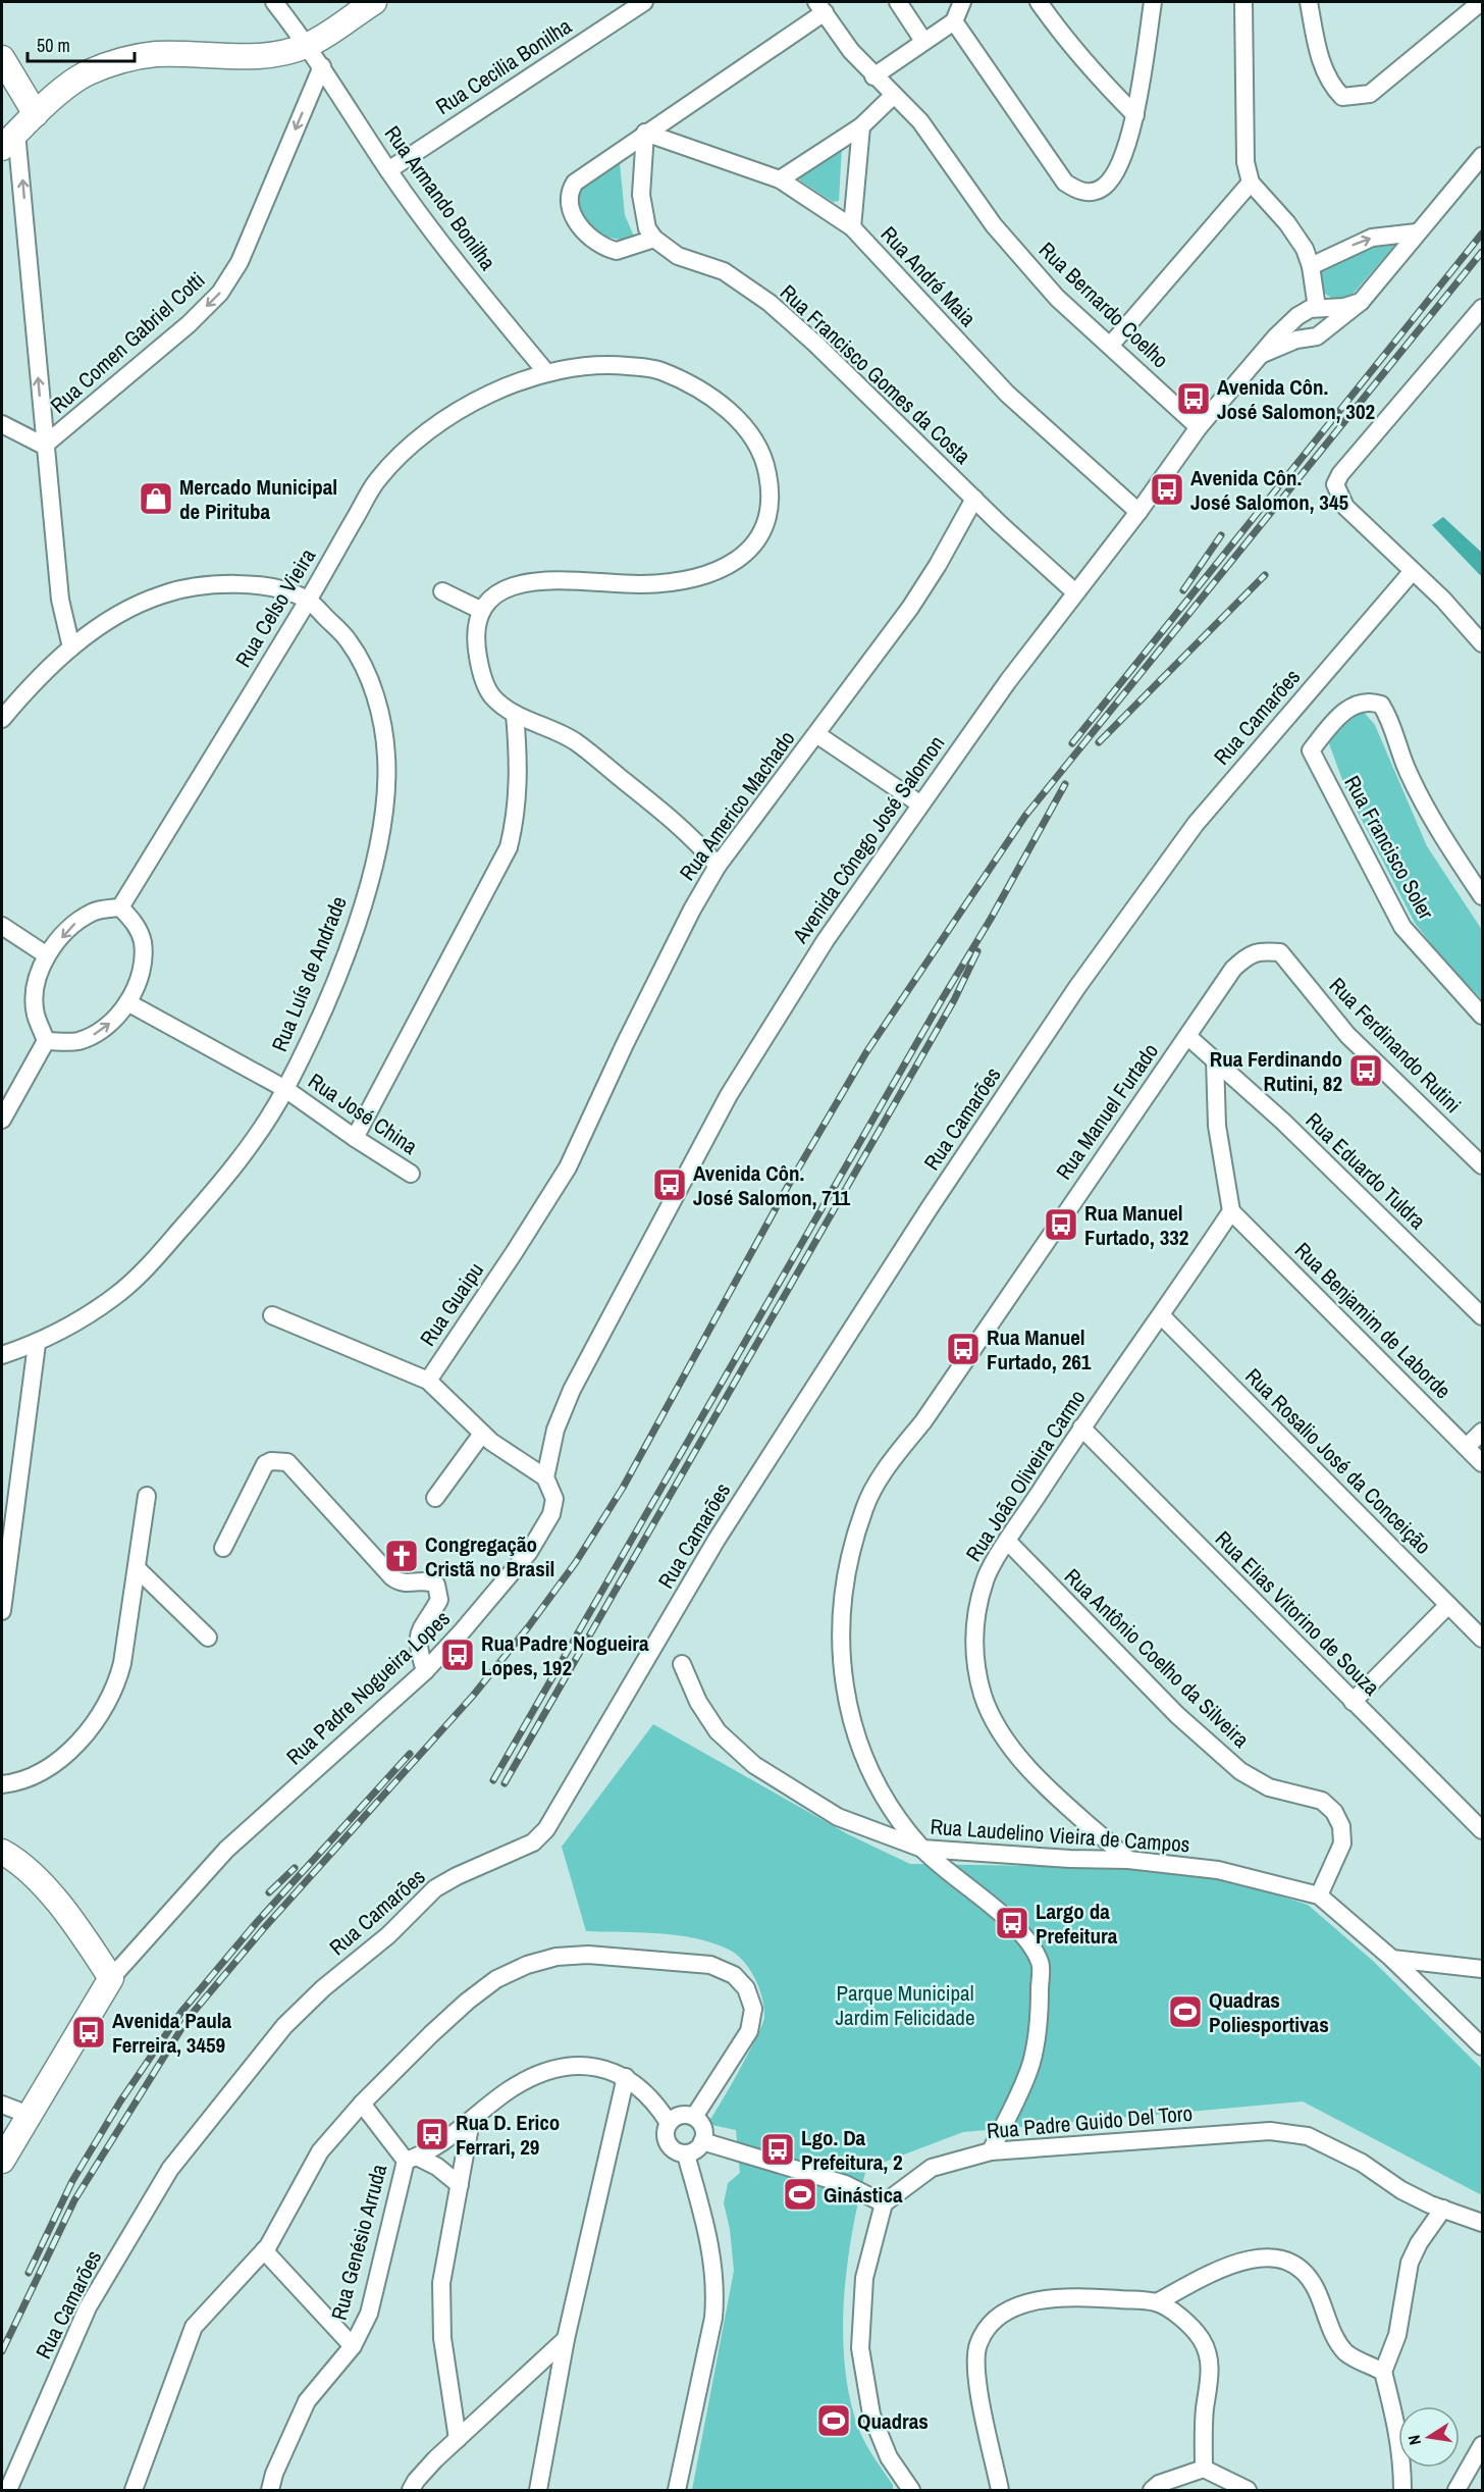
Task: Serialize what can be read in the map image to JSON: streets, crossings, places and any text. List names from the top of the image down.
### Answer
{
  "streets": {
    "street": [
      "Rua Cecilia Bonilha",
      "Rua Armando Bonilha",
      "Rua André Maia",
      "Rua Bernardo Coelho",
      "Rua Comen Gabriel Cotti",
      "Rua Francisco Gomes da Costa",
      "Rua Celso Vieira",
      "Rua Camarões",
      "Rua Americo Machado",
      "Avenida Cônego José Salomon",
      "Rua Francisco Soler",
      "Rua Luís de Andrade",
      "Rua Ferdinando Rutini",
      "Rua Manuel Furtado",
      "Rua José China",
      "Rua Eduardo Tuldra",
      "Rua Guaipu",
      "Rua Benjamim de Laborde",
      "Rua Rosalio José da Conceição",
      "Rua João Oliveira Carmo",
      "Rua Elias Vitorino de Souza",
      "Rua Antônio Coelho da Silveira",
      "Rua Padre Nogueira Lopes",
      "Rua Laudelino Vieira de Campos",
      "Rua Padre Guido Del Toro",
      "Rua Genésio Arruda"
    ]
  },
  "crossings": [
    ["Rua Cecilia Bonilha", "Rua Armando Bonilha"],
    ["Rua Armando Bonilha", "Rua Comen Gabriel Cotti"],
    ["Rua Armando Bonilha", "Rua Celso Vieira"],
    ["Rua André Maia", "Avenida Cônego José Salomon"],
    ["Rua Bernardo Coelho", "Avenida Cônego José Salomon"],
    ["Rua Francisco Gomes da Costa", "Rua Americo Machado"],
    ["Rua Francisco Gomes da Costa", "Avenida Cônego José Salomon"],
    ["Rua Celso Vieira", "Rua Luís de Andrade"],
    ["Rua Celso Vieira", "Rua José China"],
    ["Rua Americo Machado", "Rua Guaipu"],
    ["Avenida Cônego José Salomon", "Rua Padre Nogueira Lopes"],
    ["Rua Luís de Andrade", "Rua José China"],
    ["Rua Ferdinando Rutini", "Rua Manuel Furtado"],
    ["Rua Manuel Furtado", "Rua Eduardo Tuldra"],
    ["Rua Manuel Furtado", "Rua Laudelino Vieira de Campos"],
    ["Rua Benjamim de Laborde", "Rua João Oliveira Carmo"],
    ["Rua Rosalio José da Conceição", "Rua João Oliveira Carmo"],
    ["Rua João Oliveira Carmo", "Rua Elias Vitorino de Souza"],
    ["Rua João Oliveira Carmo", "Rua Antônio Coelho da Silveira"],
    ["Rua João Oliveira Carmo", "Rua Laudelino Vieira de Campos"],
    ["Rua Antônio Coelho da Silveira", "Rua Laudelino Vieira de Campos"]
  ],
  "one_way": ["Rua Comen Gabriel Cotti"],
  "parks": ["Parque Municipal Jardim Felicidade"],
  "places": {
    "bus stop": [
      "Avenida Côn. José Salomon, 302",
      "Avenida Côn. José Salomon, 345",
      "Rua Ferdinando Rutini, 82",
      "Avenida Côn. José Salomon, 711",
      "Rua Manuel Furtado, 332",
      "Rua Manuel Furtado, 261",
      "Rua Padre Nogueira Lopes, 192",
      "Largo da Prefeitura",
      "Avenida Paula Ferreira, 3459",
      "Rua D. Erico Ferrari, 29",
      "Lgo. Da Prefeitura, 2"
    ],
    "shop": ["Mercado Municipal de Pirituba"],
    "church": ["Congregação Cristã no Brasil"],
    "sports": ["Quadras Poliesportivas", "Ginástica", "Quadras"]
  },
  "scale_bar": "50 m",
  "north": "left"
}
